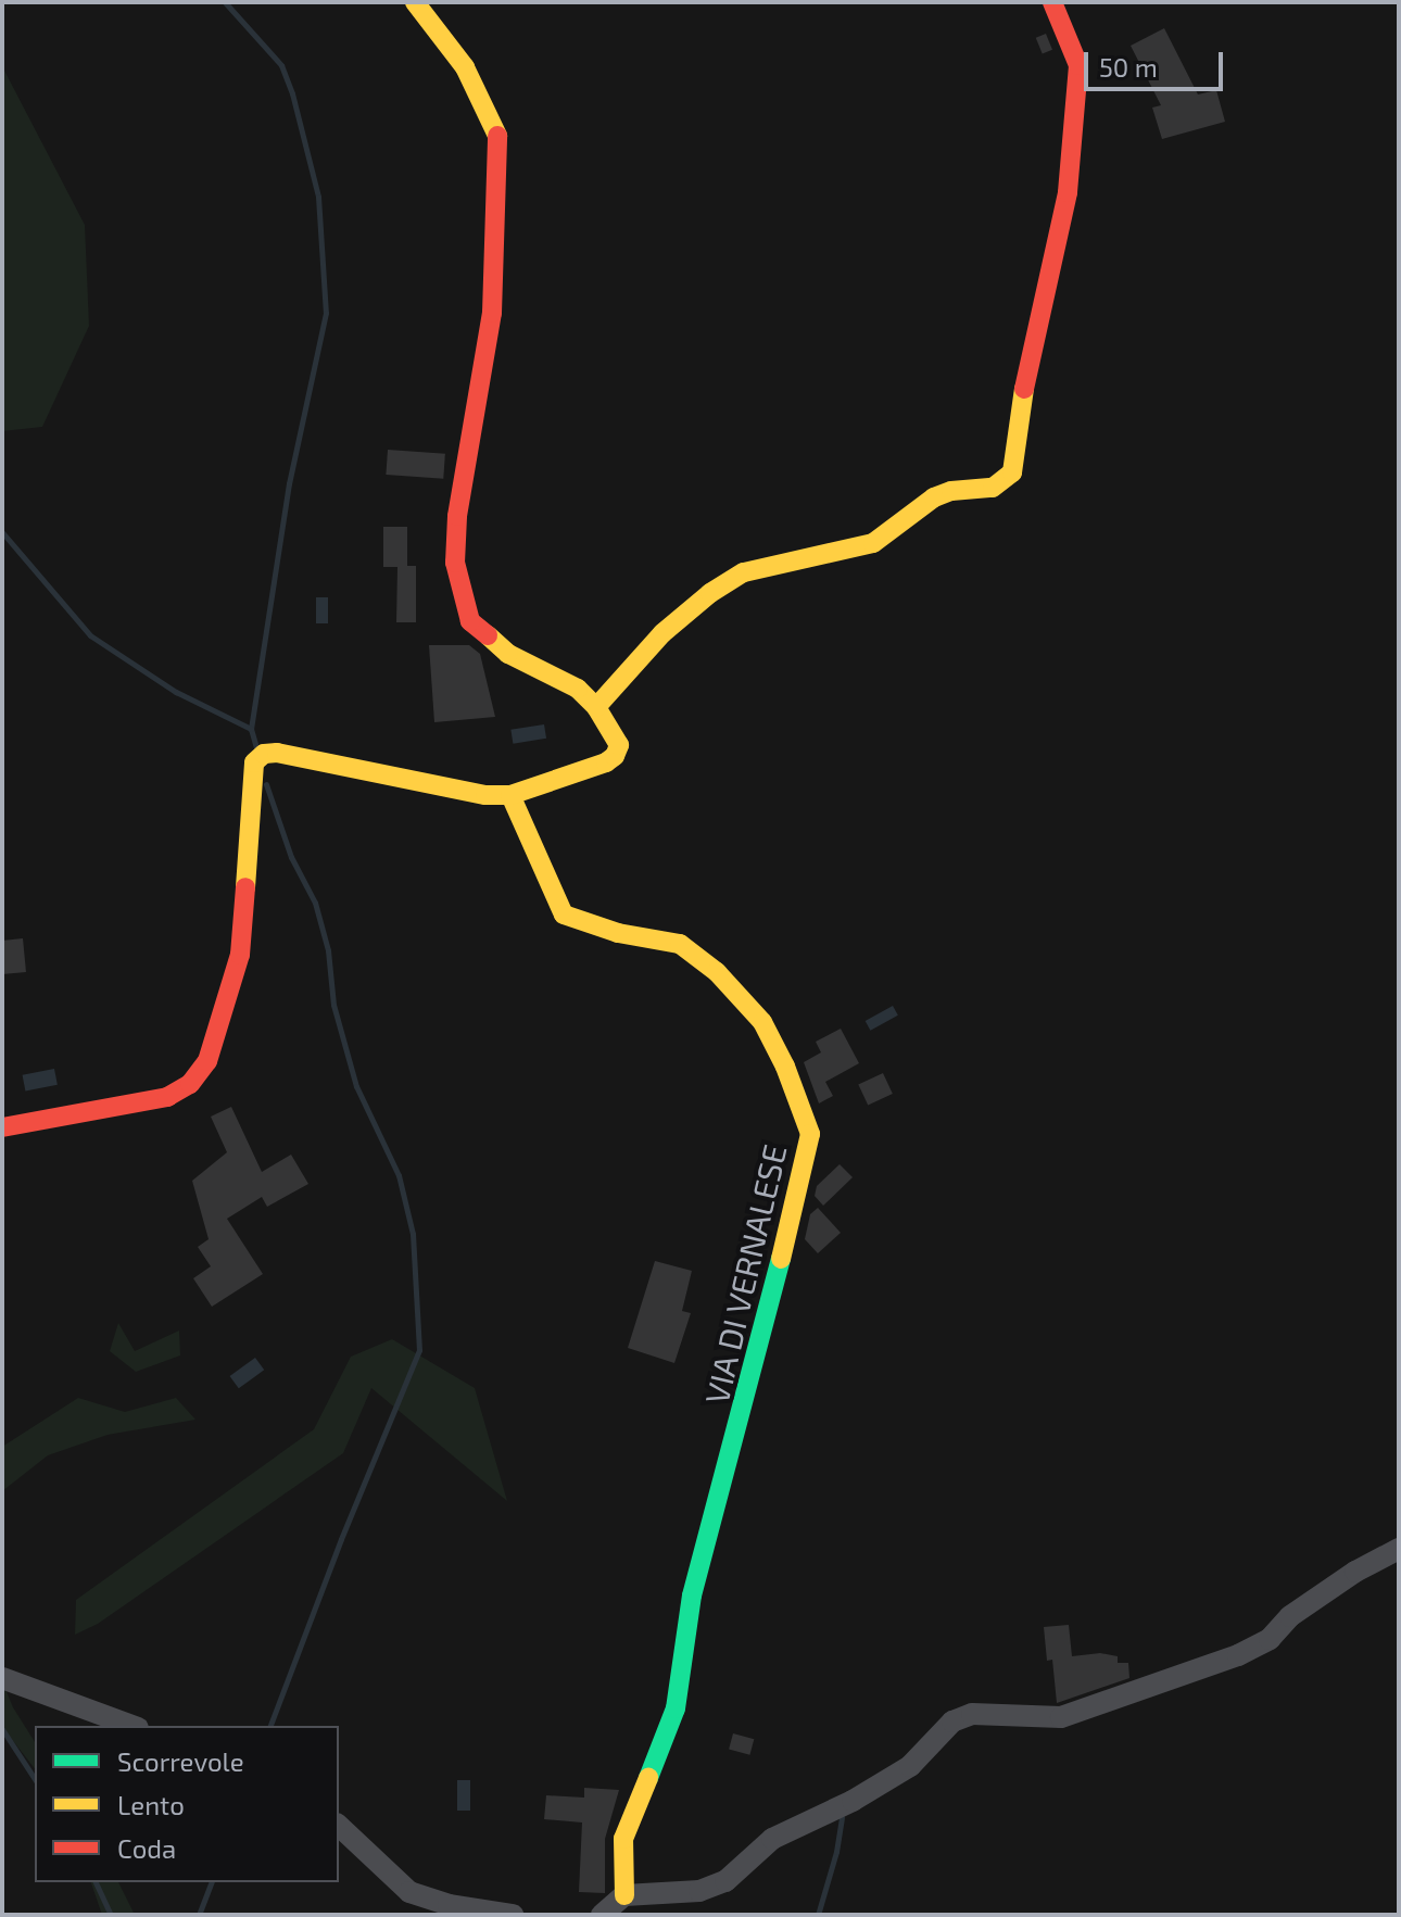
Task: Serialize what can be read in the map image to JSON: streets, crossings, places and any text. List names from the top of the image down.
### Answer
{
  "streets": {
    "street": ["VIA DI VERNALESE"]
  },
  "legend": ["Scorrevole", "Lento", "Coda"],
  "scale_bar": "50 m"
}
